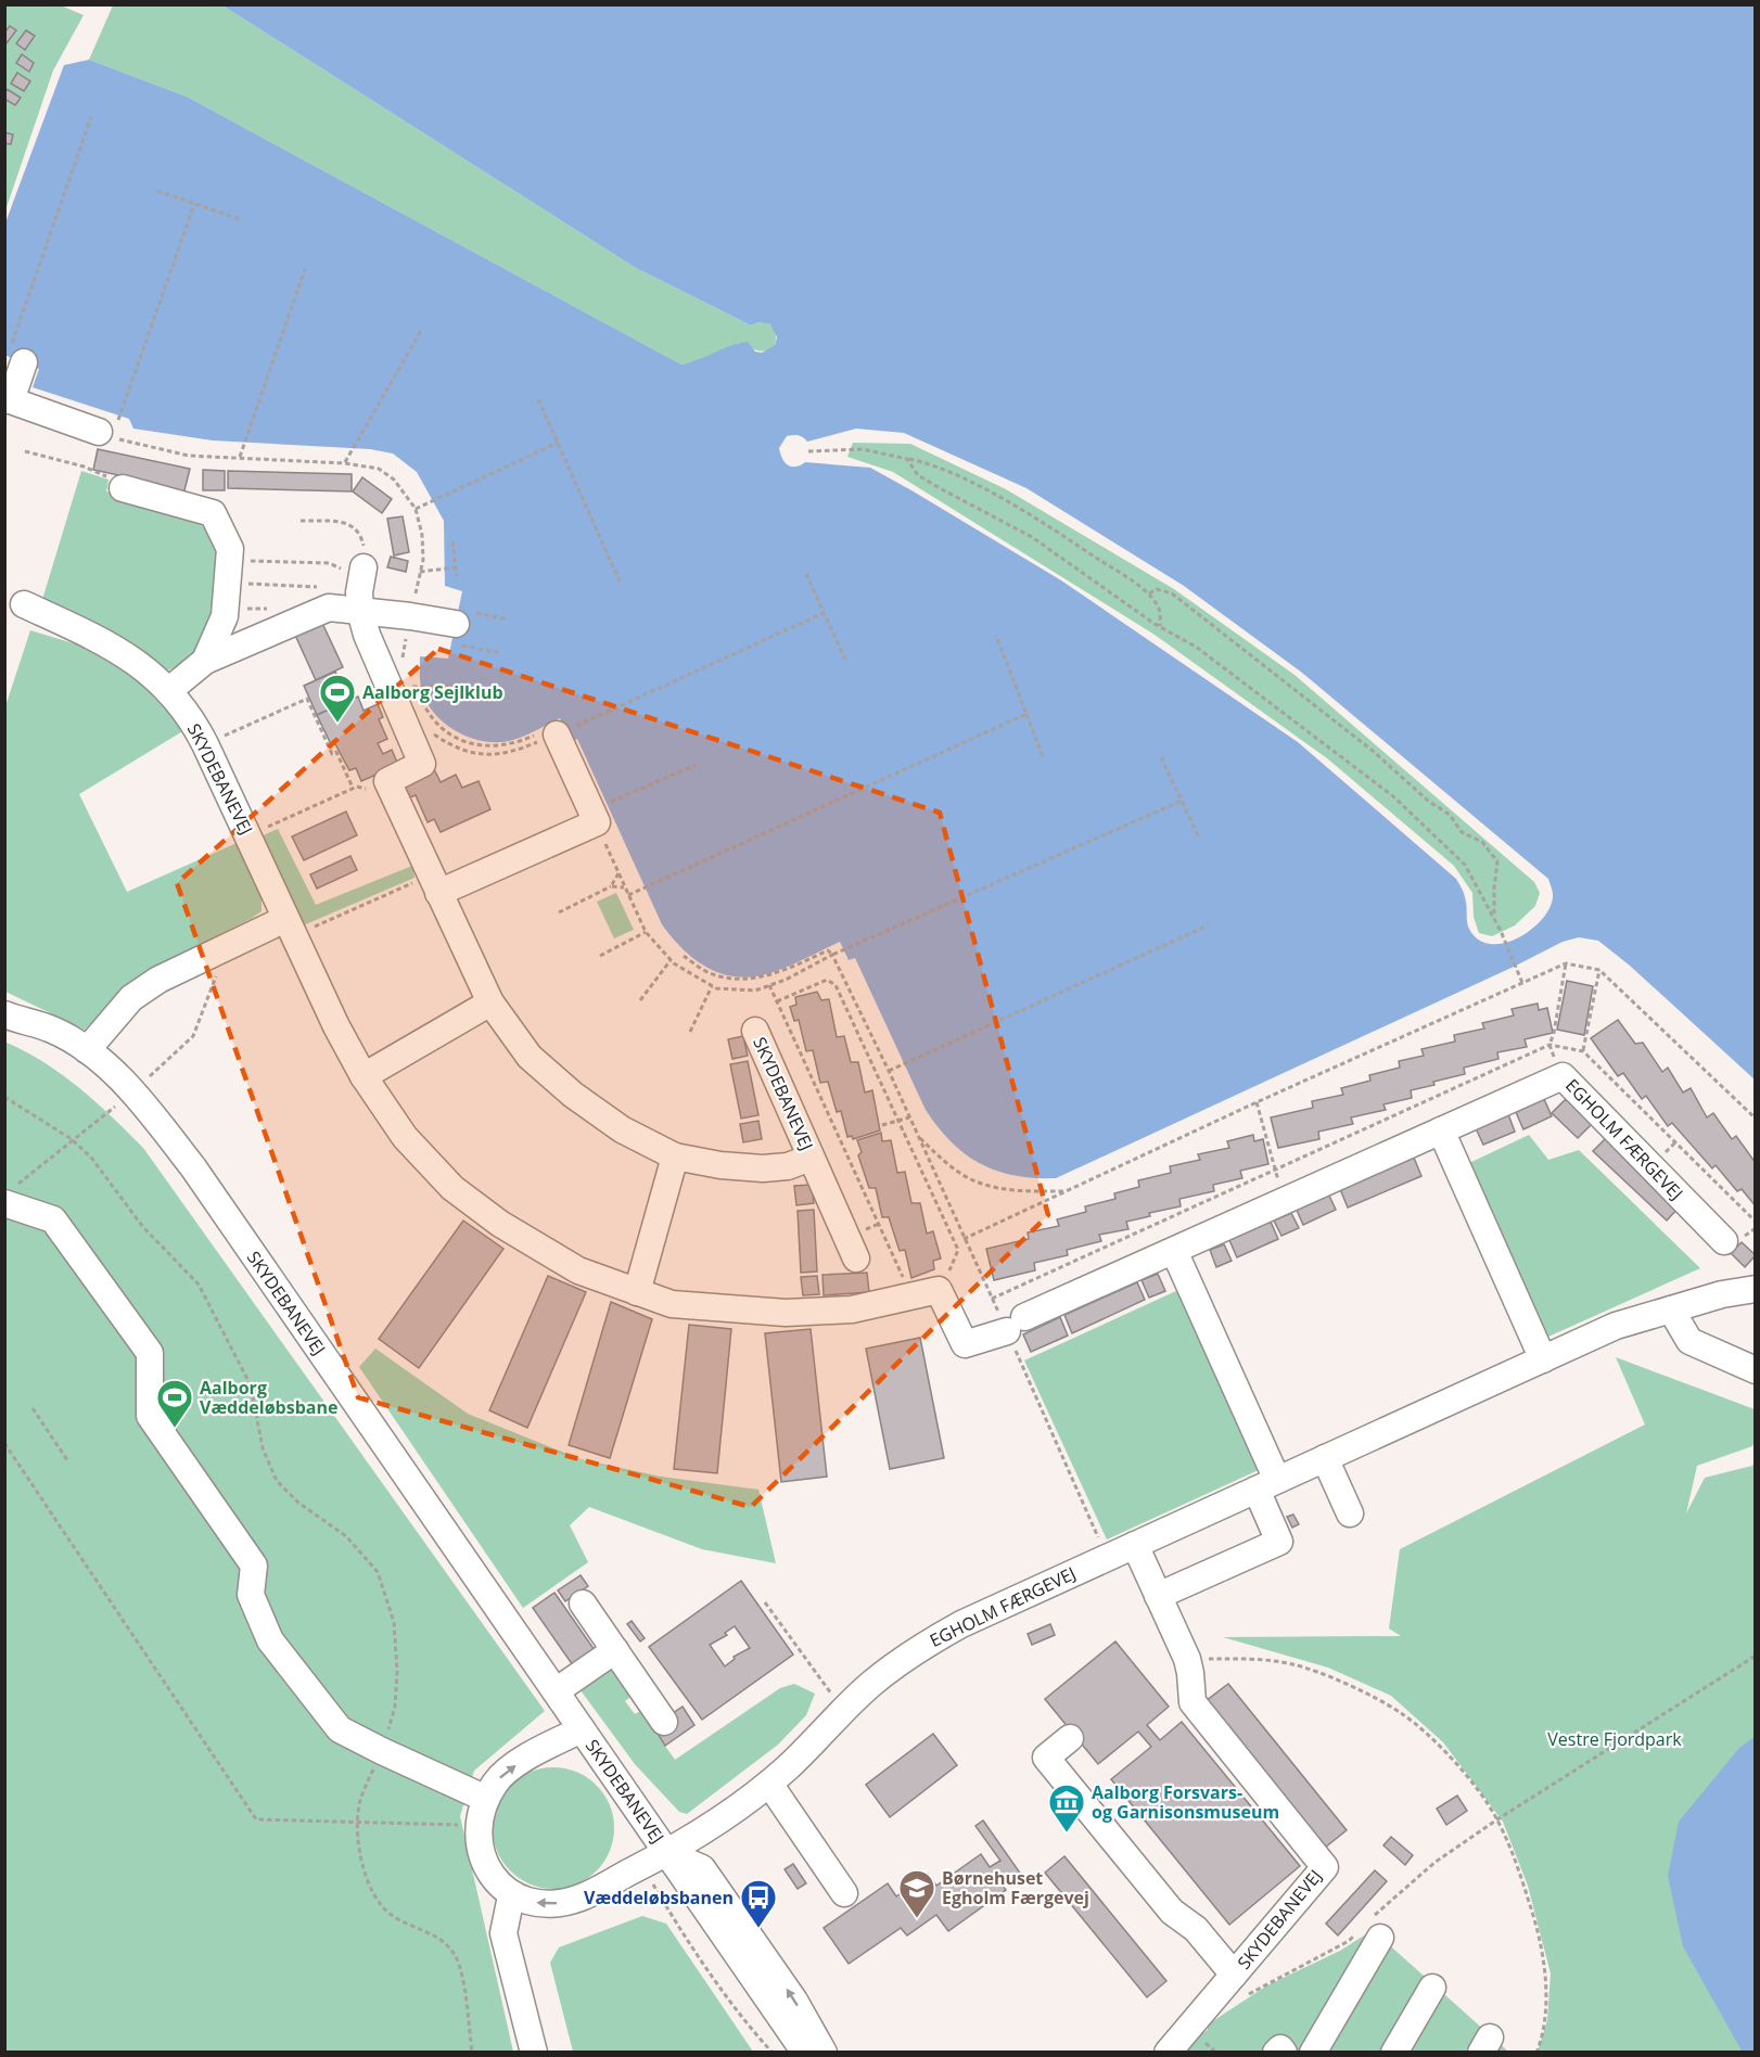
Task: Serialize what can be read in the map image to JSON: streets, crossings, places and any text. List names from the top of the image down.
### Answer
{
  "streets": {
    "street": ["SKYDEBANEVEJ", "EGHOLM FÆRGEVEJ"]
  },
  "crossings": [
    ["SKYDEBANEVEJ", "EGHOLM FÆRGEVEJ"]
  ],
  "parks": ["Vestre Fjordpark"],
  "places": {
    "sports": ["Aalborg Sejlklub", "Aalborg Væddeløbsbane"],
    "museum": ["Aalborg Forsvars- og Garnisonsmuseum"],
    "school or university": ["Børnehuset Egholm Færgevej"],
    "bus stop": ["Væddeløbsbanen"]
  }
}
